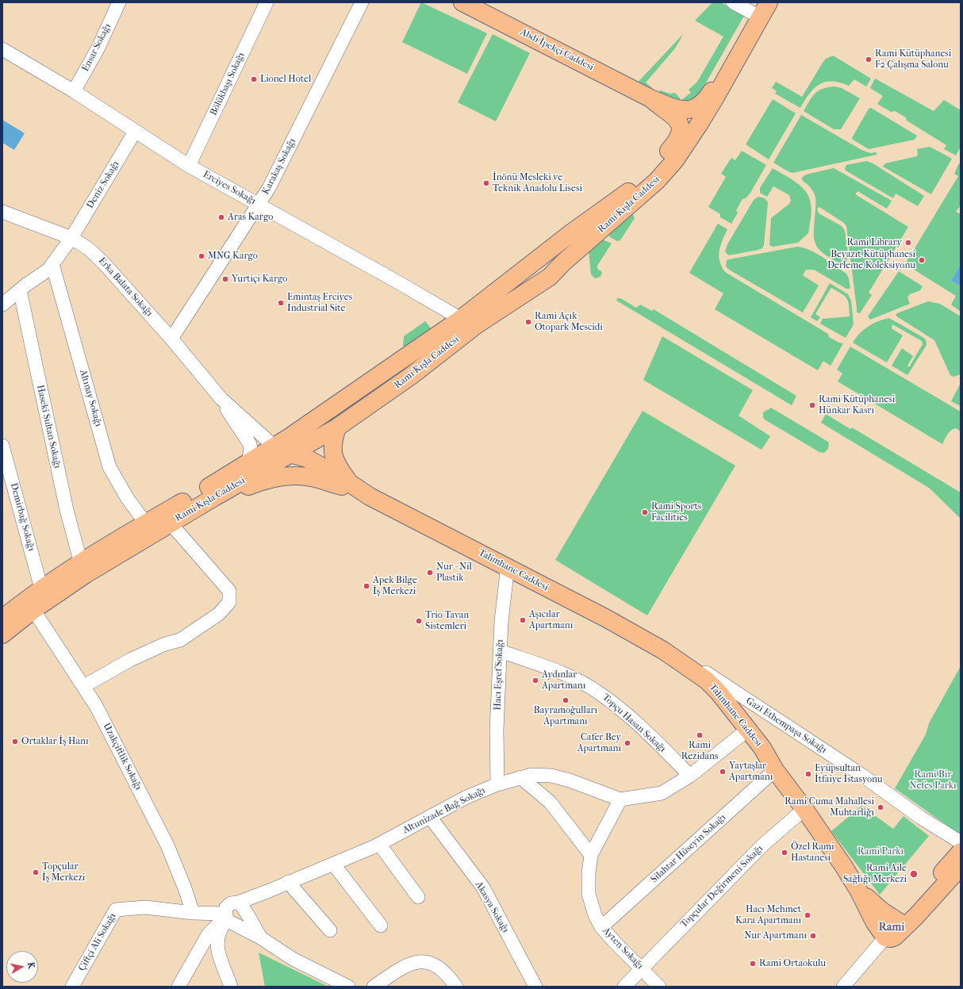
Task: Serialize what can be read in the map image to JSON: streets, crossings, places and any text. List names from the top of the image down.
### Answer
{
  "streets": {
    "main road": ["Abdi İpekçi Caddesi", "Rami Kışla Caddesi", "Talimhane Caddesi"],
    "street": [
      "Ensar Sokağı",
      "Bölükbaşı Sokağı",
      "Karakaş Sokağı",
      "Deniz Sokağı",
      "Erciyes Sokağı",
      "Erka Balata Sokağı",
      "Altınay Sokağı",
      "Haseki Sultan Sokağı",
      "Demirbağ Sokağı",
      "Hacı Eşref Sokağı",
      "Topçu Hasan Sokağı",
      "Gazi Ethempaşa Sokağı",
      "Uzakçiftlik Sokağı",
      "Altunizade Bağ Sokağı",
      "Silahtar Hüseyin Sokağı",
      "Topçular Değirmeni Sokağı",
      "Akasya Sokağı",
      "Çiftçi Ali Sokağı",
      "Ayten Sokağı"
    ]
  },
  "crossings": [
    ["Ensar Sokağı", "Erciyes Sokağı"],
    ["Abdi İpekçi Caddesi", "Rami Kışla Caddesi"],
    ["Bölükbaşı Sokağı", "Erciyes Sokağı"],
    ["Karakaş Sokağı", "Erciyes Sokağı"],
    ["Karakaş Sokağı", "Erka Balata Sokağı"],
    ["Deniz Sokağı", "Erciyes Sokağı"],
    ["Deniz Sokağı", "Erka Balata Sokağı"],
    ["Deniz Sokağı", "Altınay Sokağı"],
    ["Deniz Sokağı", "Haseki Sultan Sokağı"],
    ["Erciyes Sokağı", "Rami Kışla Caddesi"],
    ["Rami Kışla Caddesi", "Erka Balata Sokağı"],
    ["Rami Kışla Caddesi", "Altınay Sokağı"],
    ["Rami Kışla Caddesi", "Haseki Sultan Sokağı"],
    ["Rami Kışla Caddesi", "Demirbağ Sokağı"],
    ["Rami Kışla Caddesi", "Talimhane Caddesi"],
    ["Rami Kışla Caddesi", "Uzakçiftlik Sokağı"],
    ["Erka Balata Sokağı", "Talimhane Caddesi"],
    ["Talimhane Caddesi", "Hacı Eşref Sokağı"],
    ["Talimhane Caddesi", "Gazi Ethempaşa Sokağı"],
    ["Talimhane Caddesi", "Altunizade Bağ Sokağı"],
    ["Talimhane Caddesi", "Silahtar Hüseyin Sokağı"],
    ["Talimhane Caddesi", "Topçular Değirmeni Sokağı"],
    ["Hacı Eşref Sokağı", "Topçu Hasan Sokağı"],
    ["Hacı Eşref Sokağı", "Altunizade Bağ Sokağı"],
    ["Topçu Hasan Sokağı", "Altunizade Bağ Sokağı"],
    ["Uzakçiftlik Sokağı", "Çiftçi Ali Sokağı"],
    ["Altunizade Bağ Sokağı", "Akasya Sokağı"],
    ["Altunizade Bağ Sokağı", "Ayten Sokağı"],
    ["Silahtar Hüseyin Sokağı", "Ayten Sokağı"],
    ["Topçular Değirmeni Sokağı", "Ayten Sokağı"]
  ],
  "districts": ["Rami"],
  "parks": ["Rami Bir Nefes Parkı", "Rami Parkı"],
  "places": [
    "Rami Kütüphanesi F2 Çalışma Salonu",
    "Lionel Hotel",
    "İnönü Mesleki ve Teknik Anadolu Lisesi",
    "Aras Kargo",
    "Rami Library",
    "MNG Kargo",
    "Beyazıt Kütüphanesi Derleme Koleksiyonu",
    "Yurtiçi Kargo",
    "Emintaş Erciyes Industrial Site",
    "Rami Açık Otopark Mescidi",
    "Rami Kütüphanesi Hünkar Kasrı",
    "Rami Sports Facilities",
    "Nur - Nil Plastik",
    "Apek Bilge İş Merkezi",
    "Aşıcılar Apartmanı",
    "Trio Tavan Sistemleri",
    "Aydınlar Apartmanı",
    "Bayramoğulları Apartmanı",
    "Rami Rezidans",
    "Ortaklar İş Hanı",
    "Cafer Bey Apartmanı",
    "Yaytaşlar Apartmanı",
    "Eyüpsultan İtfaiye İstasyonu",
    "Rami Cuma Mahallesi Muhtarlığı",
    "Özel Rami Hastanesi",
    "Topçular İş Merkezi",
    "Rami Aile Sağlığı Merkezi",
    "Hacı Mehmet Kara Apartmanı",
    "Nur Apartmanı",
    "Rami Ortaokulu"
  ],
  "north": "right"
}
